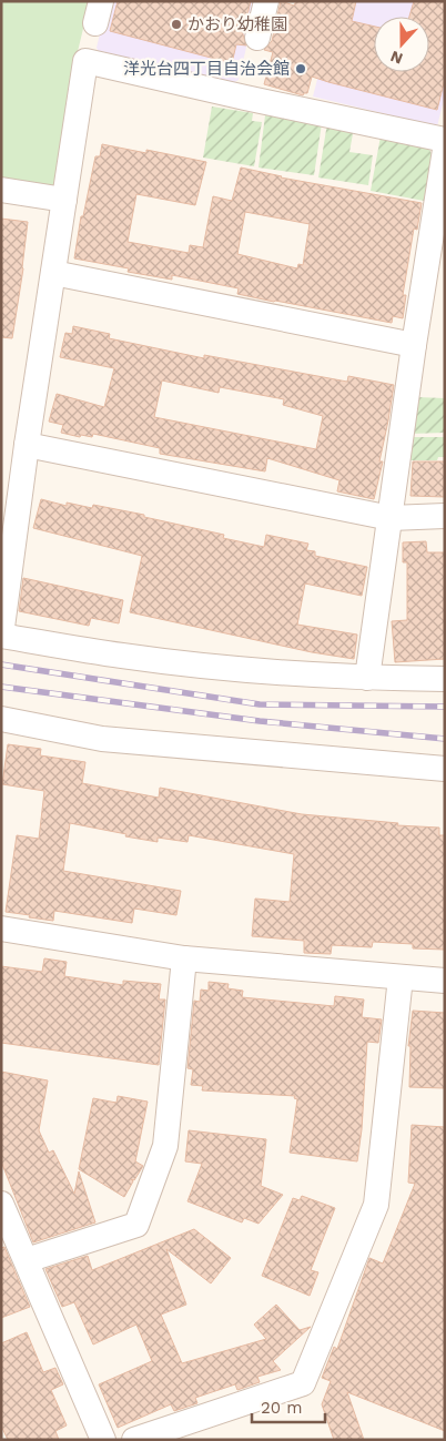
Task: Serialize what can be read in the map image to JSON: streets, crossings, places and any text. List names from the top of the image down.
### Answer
{
  "places": ["かおり幼稚園", "洋光台四丁目自治会館"],
  "scale_bar": "20 m",
  "north": "bottom"
}
